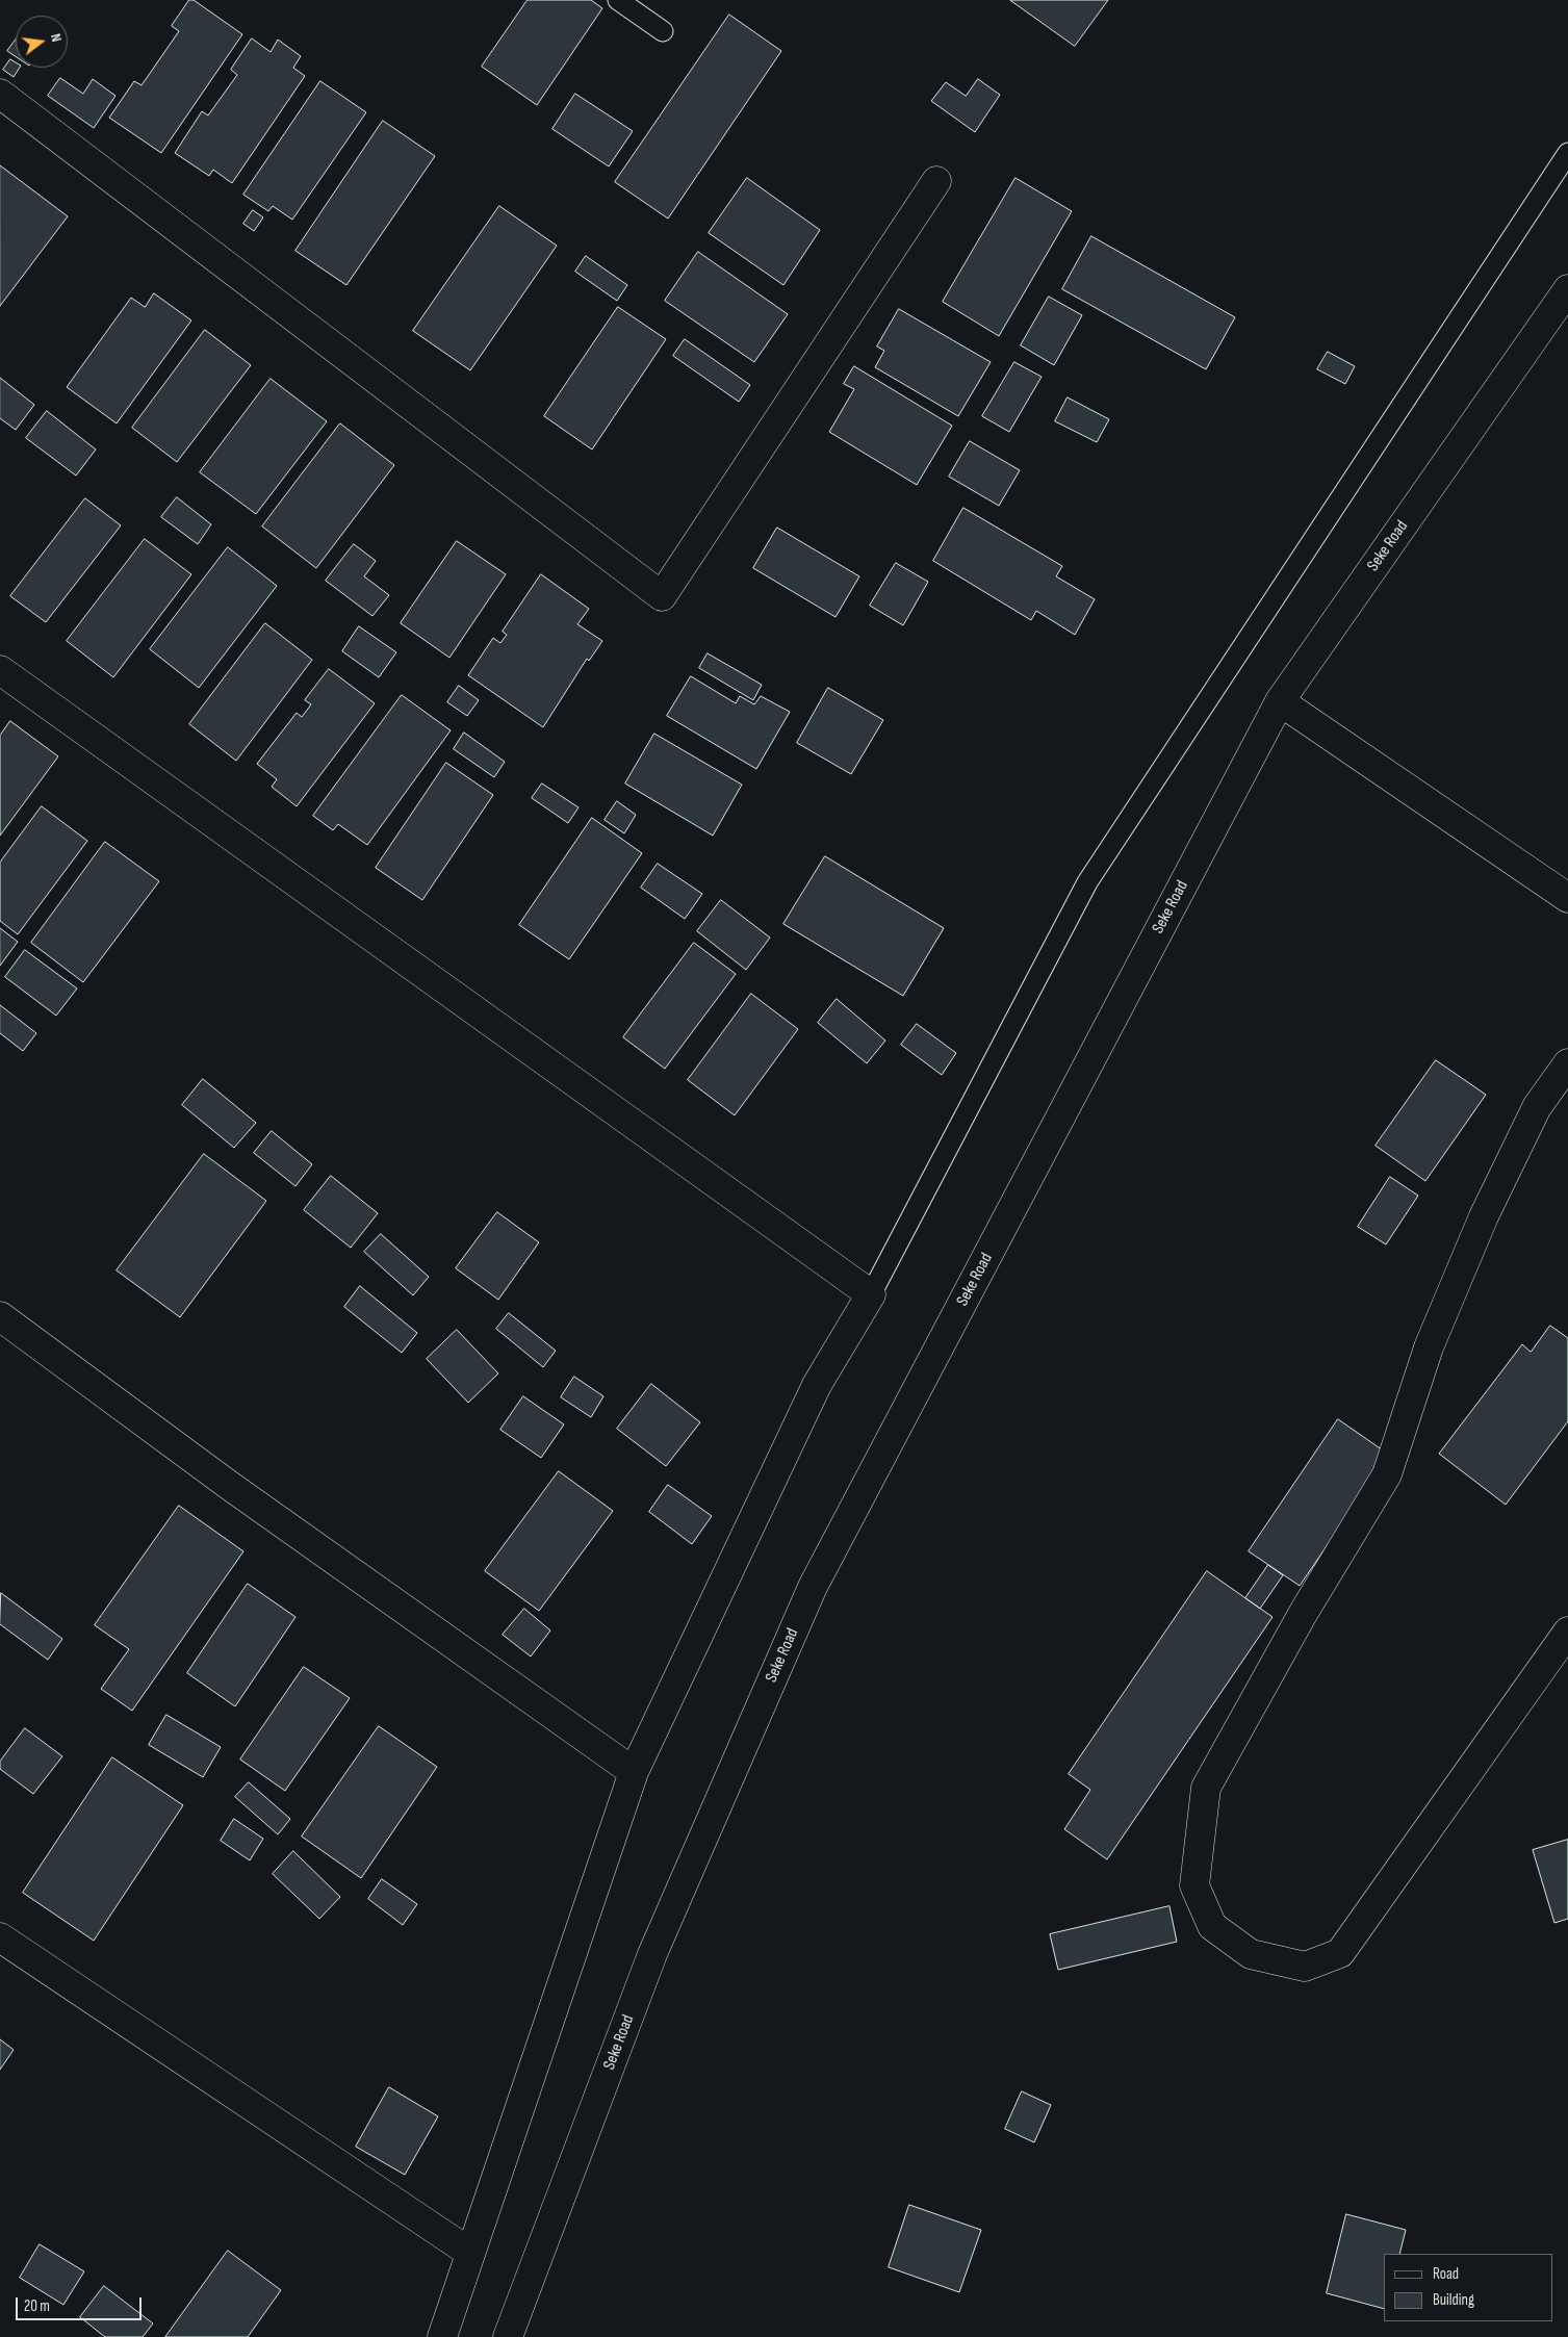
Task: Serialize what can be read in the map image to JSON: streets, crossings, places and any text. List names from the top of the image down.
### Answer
{
  "streets": {
    "street": ["Seke Road"]
  },
  "legend": ["Road", "Building"],
  "scale_bar": "20 m",
  "north": "right"
}
